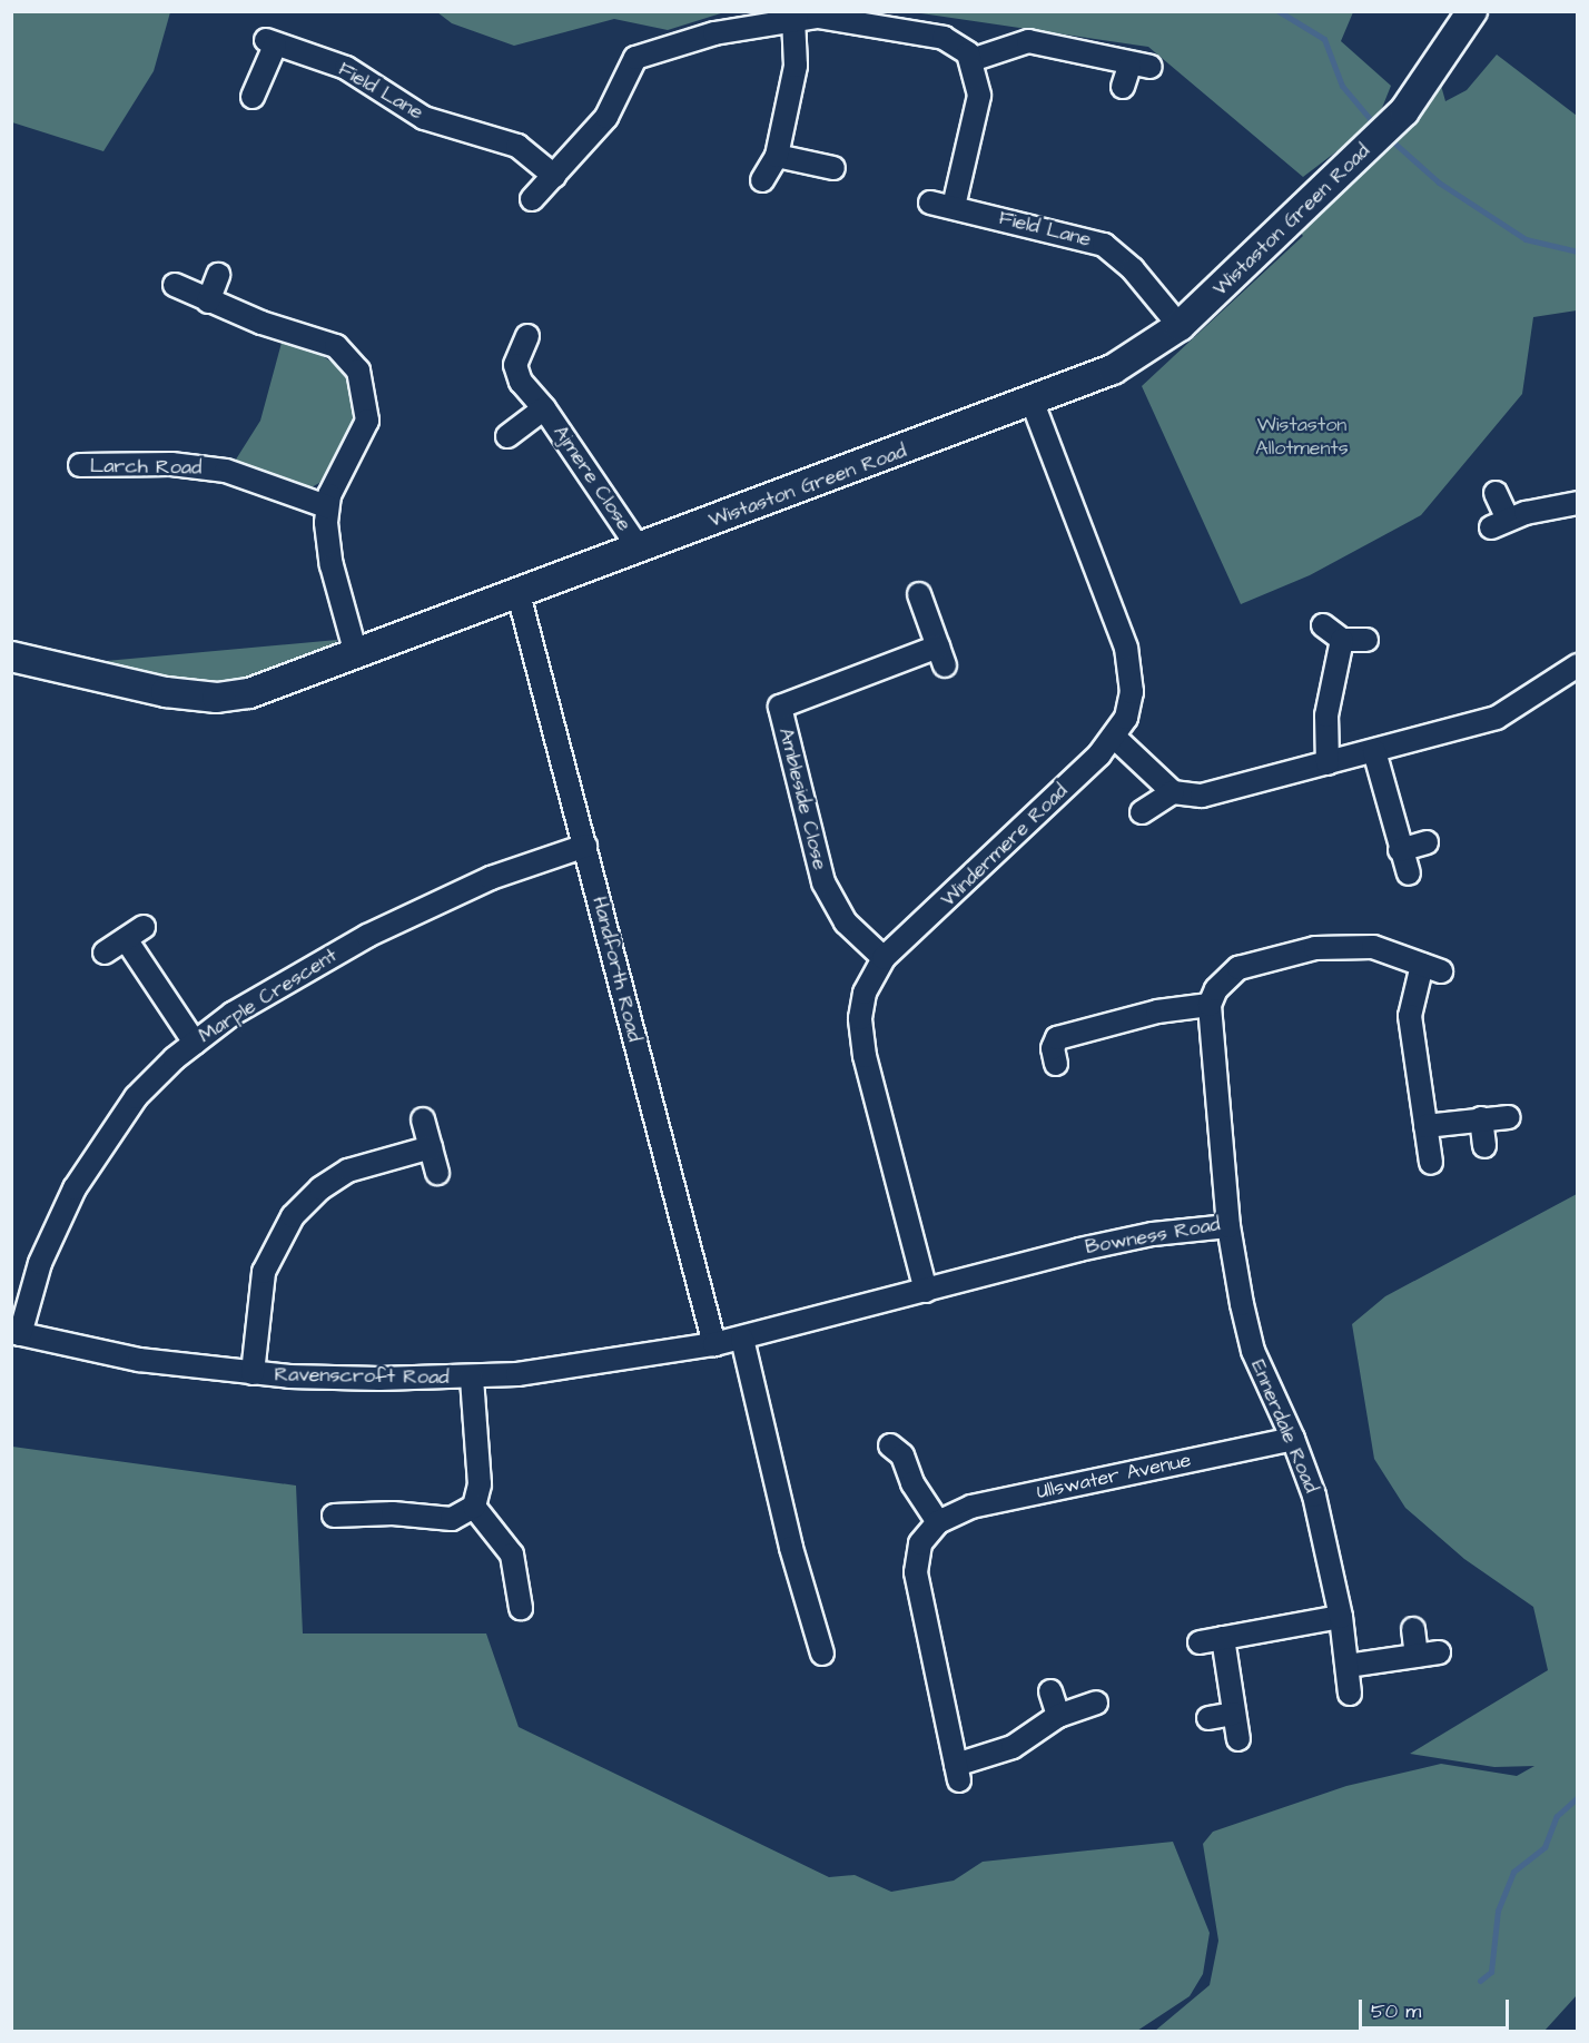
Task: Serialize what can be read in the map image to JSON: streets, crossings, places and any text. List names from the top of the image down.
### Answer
{
  "streets": {
    "street": [
      "Field Lane",
      "Wistaston Green Road",
      "Larch Road",
      "Ajmere Close",
      "Ambleside Close",
      "Windermere Road",
      "Handforth Road",
      "Marple Crescent",
      "Bowness Road",
      "Ravenscroft Road",
      "Ennerdale Road",
      "Ullswater Avenue"
    ]
  },
  "crossings": [
    ["Field Lane", "Wistaston Green Road"],
    ["Wistaston Green Road", "Ajmere Close"],
    ["Wistaston Green Road", "Windermere Road"],
    ["Wistaston Green Road", "Handforth Road"],
    ["Ambleside Close", "Windermere Road"],
    ["Windermere Road", "Bowness Road"],
    ["Handforth Road", "Marple Crescent"],
    ["Handforth Road", "Bowness Road"],
    ["Handforth Road", "Ravenscroft Road"],
    ["Marple Crescent", "Ravenscroft Road"],
    ["Bowness Road", "Ravenscroft Road"],
    ["Bowness Road", "Ennerdale Road"],
    ["Ennerdale Road", "Ullswater Avenue"]
  ],
  "parks": ["Wistaston Allotments"],
  "scale_bar": "50 m"
}
